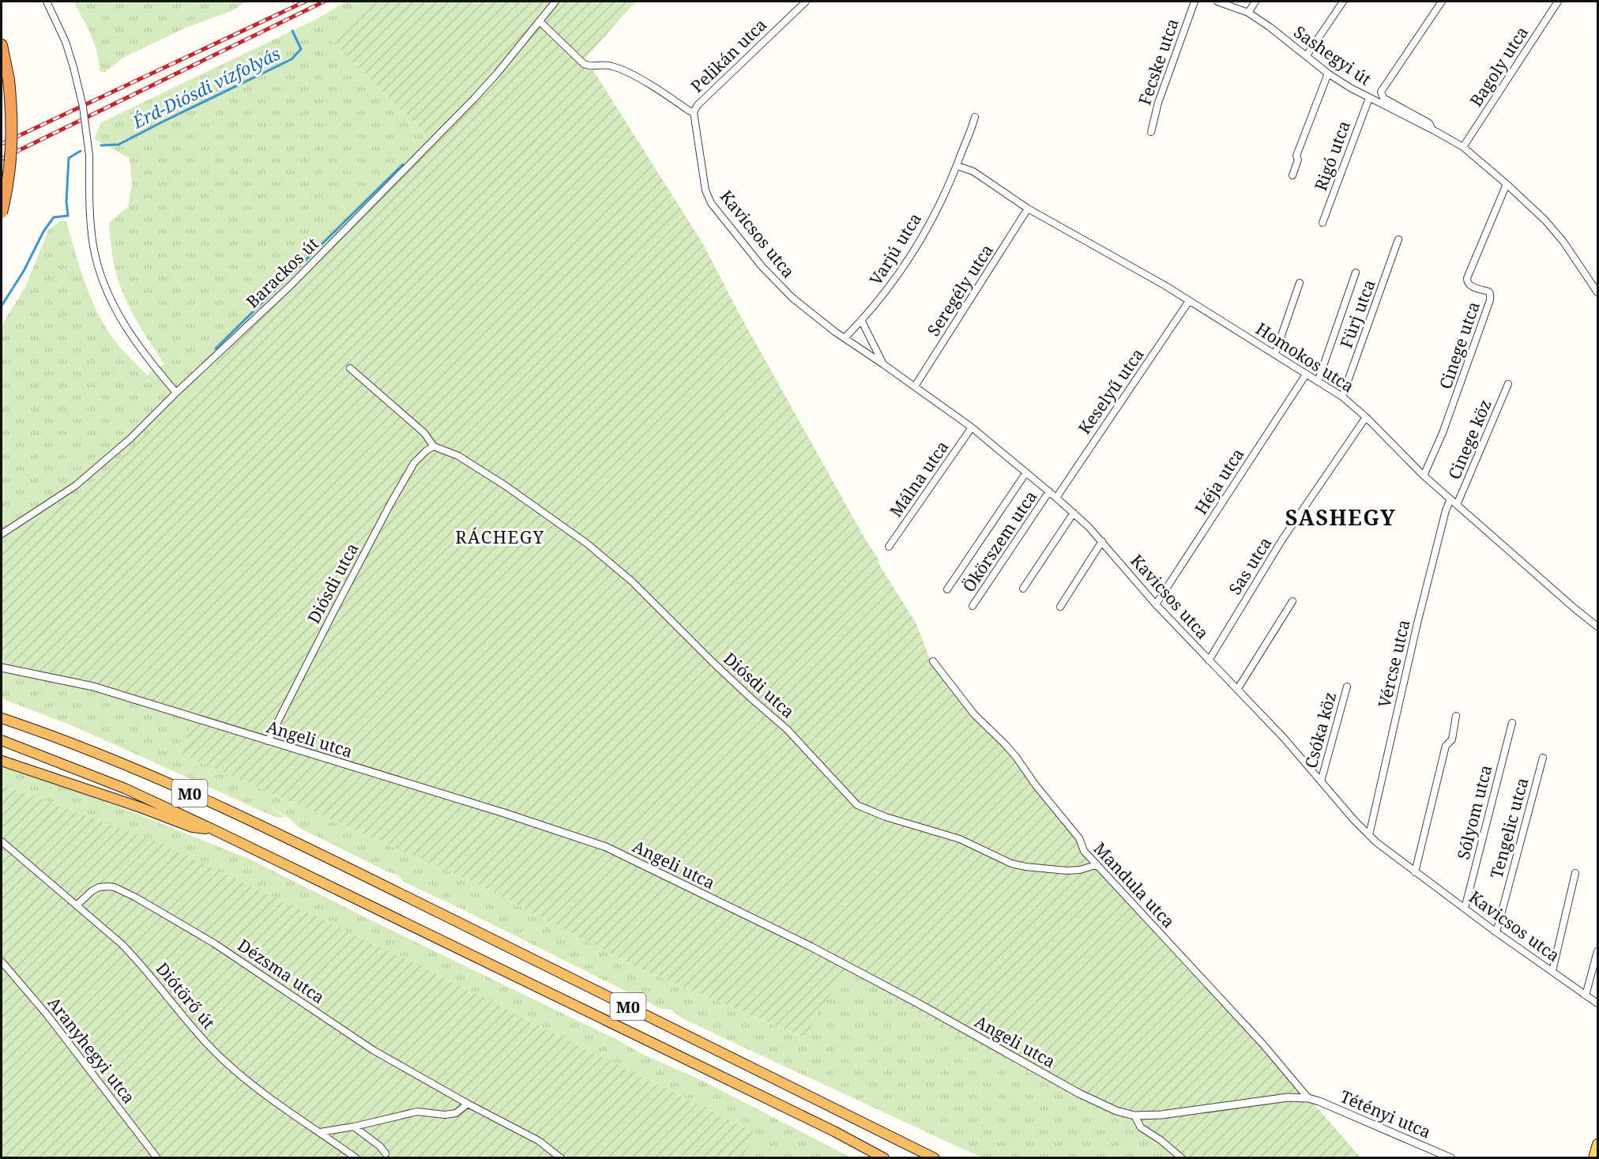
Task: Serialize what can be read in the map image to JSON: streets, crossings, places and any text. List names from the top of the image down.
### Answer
{
  "streets": {
    "highway": ["M0"],
    "street": [
      "Pelikán utca",
      "Sashegyi út",
      "Fecske utca",
      "Bagoly utca",
      "Rigó utca",
      "Kavicsos utca",
      "Varjú utca",
      "Barackos út",
      "Seregély utca",
      "Fürj utca",
      "Cinege utca",
      "Homokos utca",
      "Keselyű utca",
      "Cinege köz",
      "Málna utca",
      "Héja utca",
      "Ökörszem utca",
      "Sas utca",
      "Diósdi utca",
      "Vércse utca",
      "Csóka köz",
      "Angeli utca",
      "Sólyom utca",
      "Tengelic utca",
      "Mandula utca",
      "Dézsma utca",
      "Diótörő út",
      "Aranyhegyi utca",
      "Tétényi utca"
    ]
  },
  "crossings": [
    ["Pelikán utca", "Kavicsos utca"],
    ["Sashegyi út", "Bagoly utca"],
    ["Sashegyi út", "Rigó utca"],
    ["Sashegyi út", "Cinege utca"],
    ["Kavicsos utca", "Varjú utca"],
    ["Kavicsos utca", "Seregély utca"],
    ["Kavicsos utca", "Keselyű utca"],
    ["Kavicsos utca", "Málna utca"],
    ["Kavicsos utca", "Héja utca"],
    ["Kavicsos utca", "Ökörszem utca"],
    ["Kavicsos utca", "Sas utca"],
    ["Kavicsos utca", "Vércse utca"],
    ["Kavicsos utca", "Csóka köz"],
    ["Kavicsos utca", "Sólyom utca"],
    ["Kavicsos utca", "Tengelic utca"],
    ["Varjú utca", "Homokos utca"],
    ["Seregély utca", "Homokos utca"],
    ["Fürj utca", "Homokos utca"],
    ["Cinege utca", "Homokos utca"],
    ["Homokos utca", "Keselyű utca"],
    ["Homokos utca", "Cinege köz"],
    ["Homokos utca", "Héja utca"],
    ["Homokos utca", "Sas utca"],
    ["Homokos utca", "Vércse utca"],
    ["Diósdi utca", "Angeli utca"],
    ["Diósdi utca", "Mandula utca"],
    ["Angeli utca", "Mandula utca"],
    ["Angeli utca", "Tétényi utca"],
    ["Mandula utca", "Tétényi utca"],
    ["Dézsma utca", "Diótörő út"]
  ],
  "districts": ["SASHEGY", "RÁCHEGY"],
  "water": ["Érd-Diósdi vízfolyás"]
}
